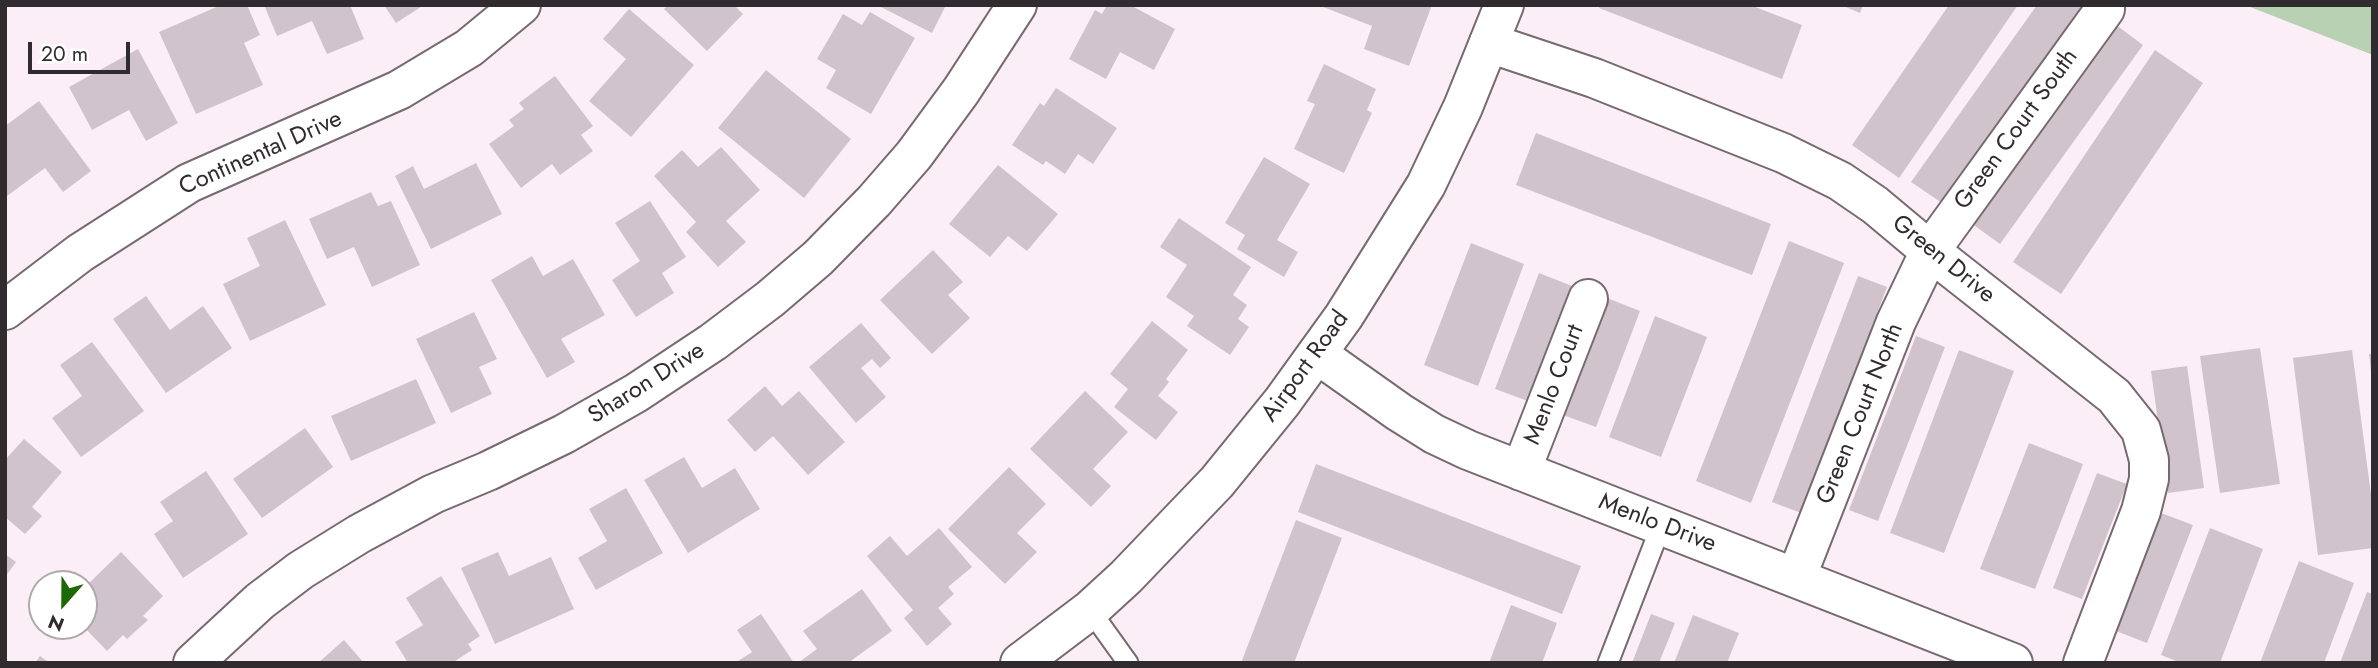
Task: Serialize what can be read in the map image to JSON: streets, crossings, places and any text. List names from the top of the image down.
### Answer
{
  "streets": {
    "street": [
      "Green Court South",
      "Continental Drive",
      "Green Drive",
      "Airport Road",
      "Sharon Drive",
      "Menlo Court",
      "Green Court North",
      "Menlo Drive"
    ]
  },
  "crossings": [
    ["Green Court South", "Green Drive"],
    ["Green Court South", "Green Court North"],
    ["Green Drive", "Airport Road"],
    ["Green Drive", "Green Court North"],
    ["Airport Road", "Menlo Drive"],
    ["Menlo Court", "Menlo Drive"],
    ["Green Court North", "Menlo Drive"]
  ],
  "scale_bar": "20 m",
  "north": "bottom"
}
